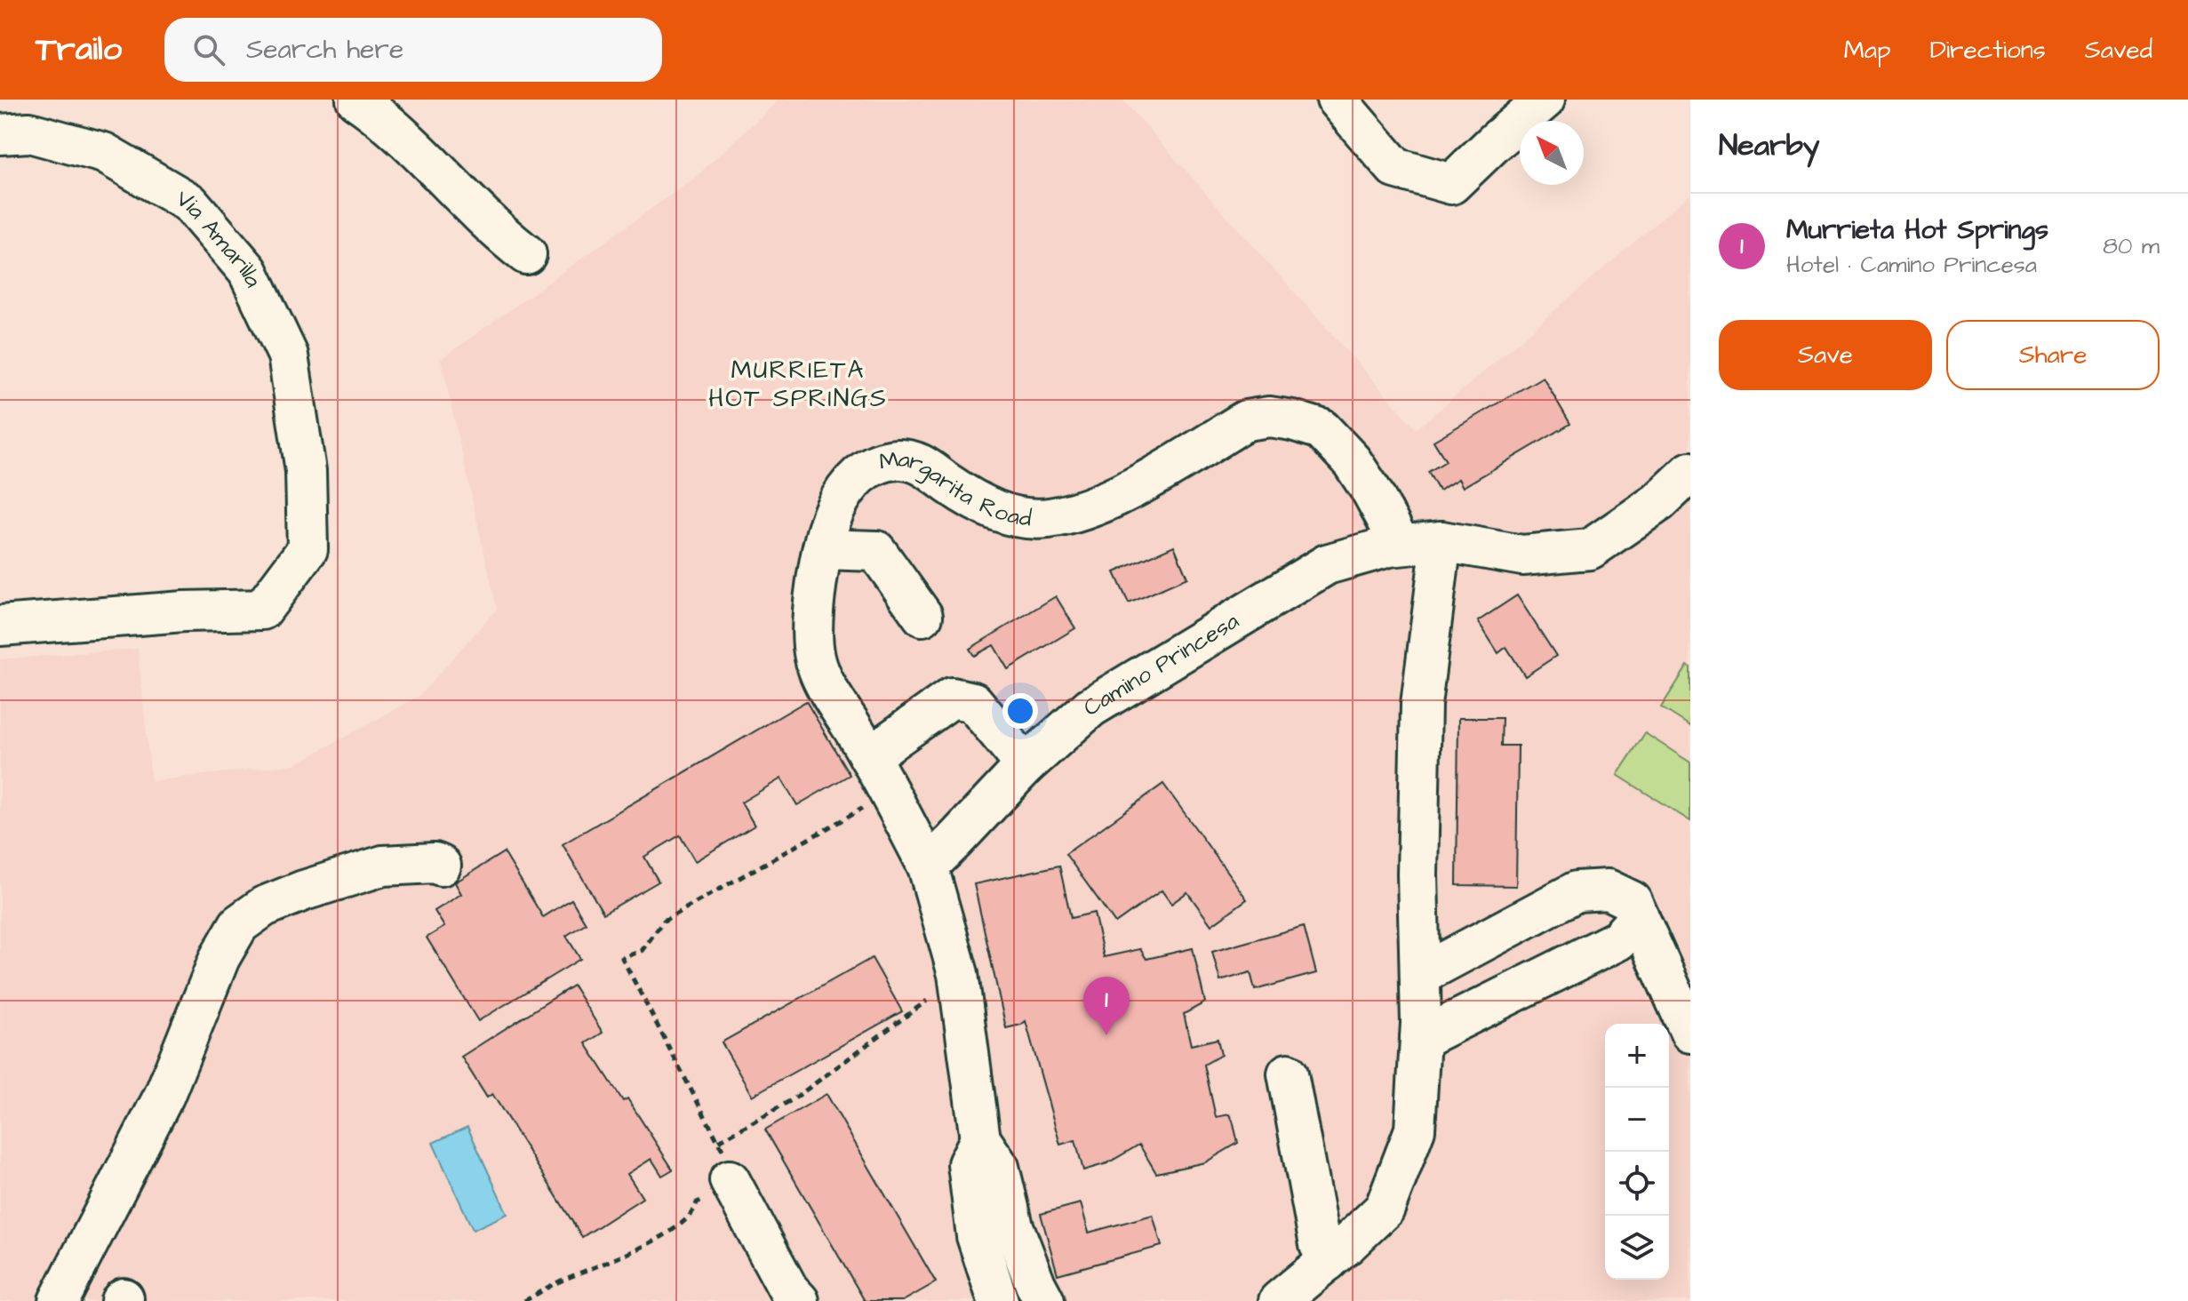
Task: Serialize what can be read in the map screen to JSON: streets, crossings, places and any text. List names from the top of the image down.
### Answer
{
  "streets": {
    "street": ["Via Amarilla", "Margarita Road", "Camino Princesa"]
  },
  "crossings": [
    ["Margarita Road", "Camino Princesa"]
  ],
  "districts": ["MURRIETA HOT SPRINGS"],
  "north": "top left",
  "page": {
    "header": "Trailo",
    "search": "Search here",
    "nav": ["Map", "Directions", "Saved"],
    "heading": "Nearby",
    "list": [
      {
        "mark": "1",
        "name": "Murrieta Hot Springs",
        "note": "Hotel · Camino Princesa",
        "value": "80 m"
      }
    ],
    "buttons": ["Save", "Share"],
    "pins": "1",
    "map_buttons": ["+", "−"]
  }
}
